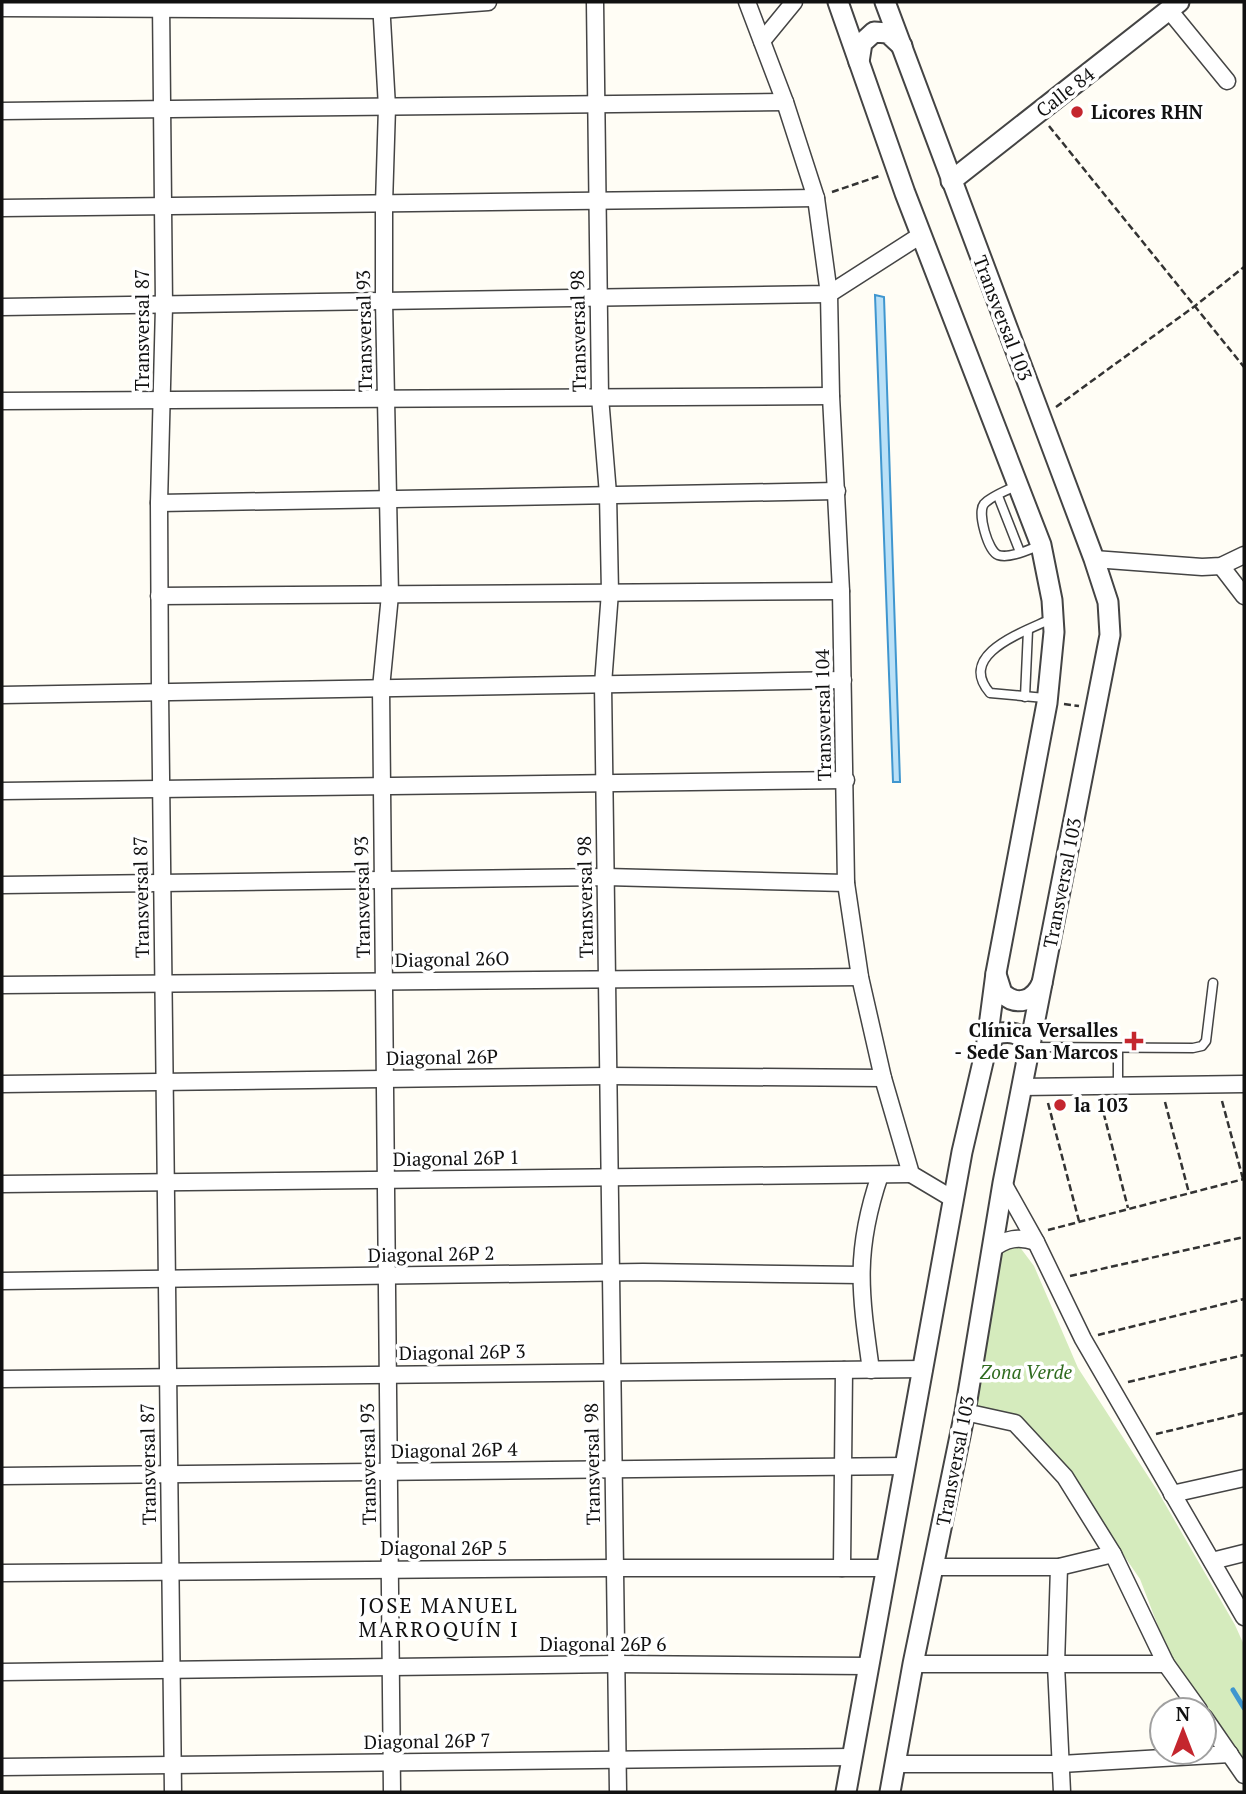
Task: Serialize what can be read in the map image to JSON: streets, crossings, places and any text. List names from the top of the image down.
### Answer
{
  "streets": {
    "street": [
      "Calle 84",
      "Transversal 103",
      "Transversal 87",
      "Transversal 93",
      "Transversal 98",
      "Transversal 104",
      "Diagonal 26O",
      "Diagonal 26P",
      "Diagonal 26P 1",
      "Diagonal 26P 2",
      "Diagonal 26P 3",
      "Diagonal 26P 4",
      "Diagonal 26P 5",
      "Diagonal 26P 6",
      "Diagonal 26P 7"
    ]
  },
  "crossings": [
    ["Calle 84", "Transversal 103"],
    ["Transversal 87", "Diagonal 26O"],
    ["Transversal 87", "Diagonal 26P"],
    ["Transversal 87", "Diagonal 26P 1"],
    ["Transversal 87", "Diagonal 26P 2"],
    ["Transversal 87", "Diagonal 26P 3"],
    ["Transversal 87", "Diagonal 26P 4"],
    ["Transversal 87", "Diagonal 26P 5"],
    ["Transversal 87", "Diagonal 26P 6"],
    ["Transversal 87", "Diagonal 26P 7"],
    ["Transversal 93", "Diagonal 26O"],
    ["Transversal 93", "Diagonal 26P"],
    ["Transversal 93", "Diagonal 26P 1"],
    ["Transversal 93", "Diagonal 26P 2"],
    ["Transversal 93", "Diagonal 26P 3"],
    ["Transversal 93", "Diagonal 26P 4"],
    ["Transversal 93", "Diagonal 26P 5"],
    ["Transversal 93", "Diagonal 26P 6"],
    ["Transversal 93", "Diagonal 26P 7"],
    ["Transversal 98", "Diagonal 26O"],
    ["Transversal 98", "Diagonal 26P"],
    ["Transversal 98", "Diagonal 26P 1"],
    ["Transversal 98", "Diagonal 26P 2"],
    ["Transversal 98", "Diagonal 26P 3"],
    ["Transversal 98", "Diagonal 26P 4"],
    ["Transversal 98", "Diagonal 26P 5"],
    ["Transversal 98", "Diagonal 26P 6"],
    ["Transversal 98", "Diagonal 26P 7"],
    ["Transversal 104", "Diagonal 26O"],
    ["Transversal 104", "Diagonal 26P"],
    ["Transversal 104", "Diagonal 26P 1"]
  ],
  "districts": ["JOSE MANUEL MARROQUÍN I"],
  "parks": ["Zona Verde"],
  "places": {
    "other": ["Licores RHN", "la 103"],
    "health": ["Clínica Versalles - Sede San Marcos"]
  },
  "north": "top"
}
